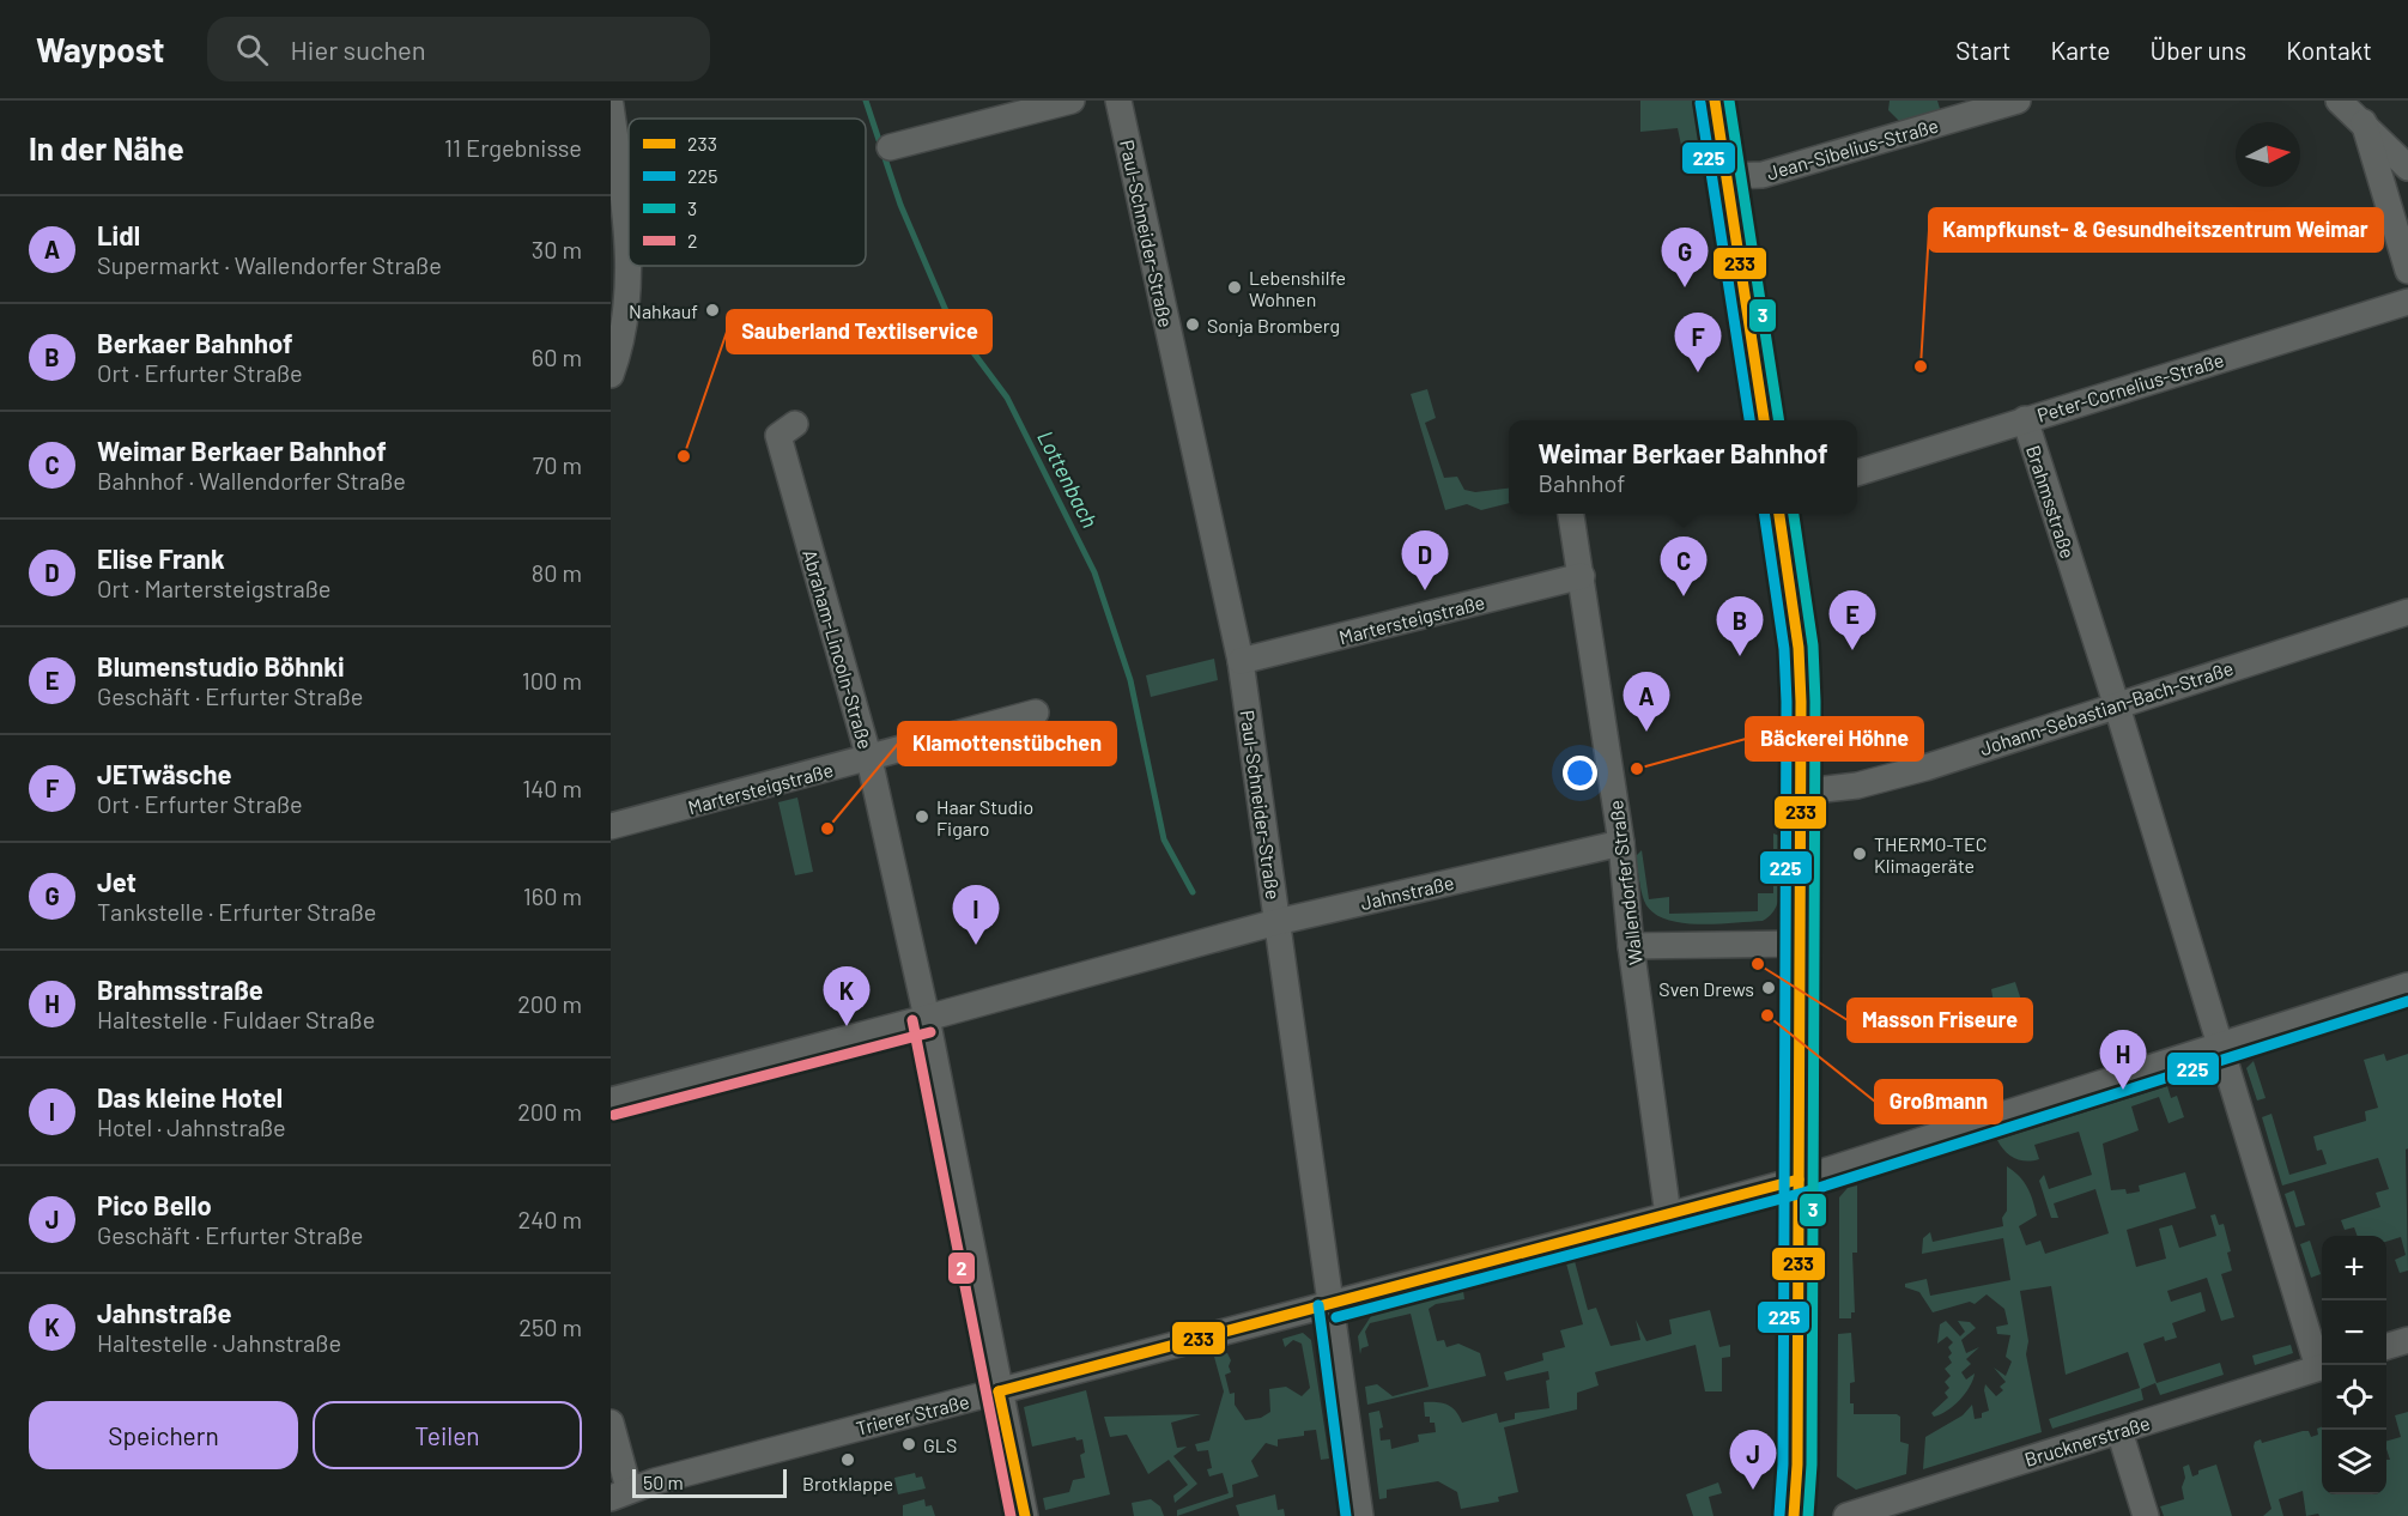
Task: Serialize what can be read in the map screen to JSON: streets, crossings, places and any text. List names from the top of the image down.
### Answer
{
  "streets": {
    "street": [
      "Jean-Sibelius-Straße",
      "Paul-Schneider-Straße",
      "Peter-Cornelius-Straße",
      "Brahmsstraße",
      "Martersteigstraße",
      "Abraham-Lincoln-Straße",
      "Johann-Sebastian-Bach-Straße",
      "Wallendorfer Straße",
      "Jahnstraße",
      "Trierer Straße",
      "Brucknerstraße"
    ]
  },
  "crossings": [
    ["Paul-Schneider-Straße", "Martersteigstraße"],
    ["Paul-Schneider-Straße", "Jahnstraße"],
    ["Paul-Schneider-Straße", "Trierer Straße"],
    ["Peter-Cornelius-Straße", "Brahmsstraße"],
    ["Brahmsstraße", "Johann-Sebastian-Bach-Straße"],
    ["Brahmsstraße", "Trierer Straße"],
    ["Martersteigstraße", "Abraham-Lincoln-Straße"],
    ["Martersteigstraße", "Wallendorfer Straße"],
    ["Abraham-Lincoln-Straße", "Jahnstraße"],
    ["Abraham-Lincoln-Straße", "Trierer Straße"],
    ["Wallendorfer Straße", "Jahnstraße"],
    ["Wallendorfer Straße", "Trierer Straße"]
  ],
  "water": ["Lottenbach"],
  "places": [
    "Lebenshilfe Wohnen",
    "Nahkauf",
    "Sonja Bromberg",
    "Kampfkunst- & Gesundheitszentrum Weimar",
    "Sauberland Textilservice",
    "Bäckerei Höhne",
    "Haar Studio Figaro",
    "Klamottenstübchen",
    "THERMO-TEC Klimageräte",
    "Masson Friseure",
    "Sven Drews",
    "Großmann",
    "GLS",
    "Brotklappe"
  ],
  "lines": [
    "transit line 233",
    "transit line 3",
    "transit line 225",
    "transit line 2"
  ],
  "legend": [
    "233",
    "225",
    "3",
    "2"
  ],
  "scale_bar": "50 m",
  "north": "right",
  "page": {
    "header": "Waypost",
    "search": "Hier suchen",
    "nav": [
      "Start",
      "Karte",
      "Über uns",
      "Kontakt"
    ],
    "heading": ["In der Nähe", "11 Ergebnisse"],
    "list": [
      {
        "mark": "A",
        "name": "Lidl",
        "note": "Supermarkt · Wallendorfer Straße",
        "value": "30 m"
      },
      {
        "mark": "B",
        "name": "Berkaer Bahnhof",
        "note": "Ort · Erfurter Straße",
        "value": "60 m"
      },
      {
        "mark": "C",
        "name": "Weimar Berkaer Bahnhof",
        "note": "Bahnhof · Wallendorfer Straße",
        "value": "70 m"
      },
      {
        "mark": "D",
        "name": "Elise Frank",
        "note": "Ort · Martersteigstraße",
        "value": "80 m"
      },
      {
        "mark": "E",
        "name": "Blumenstudio Böhnki",
        "note": "Geschäft · Erfurter Straße",
        "value": "100 m"
      },
      {
        "mark": "F",
        "name": "JETwäsche",
        "note": "Ort · Erfurter Straße",
        "value": "140 m"
      },
      {
        "mark": "G",
        "name": "Jet",
        "note": "Tankstelle · Erfurter Straße",
        "value": "160 m"
      },
      {
        "mark": "H",
        "name": "Brahmsstraße",
        "note": "Haltestelle · Fuldaer Straße",
        "value": "200 m"
      },
      {
        "mark": "I",
        "name": "Das kleine Hotel",
        "note": "Hotel · Jahnstraße",
        "value": "200 m"
      },
      {
        "mark": "J",
        "name": "Pico Bello",
        "note": "Geschäft · Erfurter Straße",
        "value": "240 m"
      },
      {
        "mark": "K",
        "name": "Jahnstraße",
        "note": "Haltestelle · Jahnstraße",
        "value": "250 m"
      }
    ],
    "pins": [
      "G",
      "F",
      "D",
      "C",
      "E",
      "B",
      "A",
      "I",
      "K",
      "H",
      "J"
    ],
    "popup": ["Weimar Berkaer Bahnhof", "Bahnhof"],
    "map_buttons": ["+", "−"],
    "buttons": ["Speichern", "Teilen"],
    "scale": "50 m"
  }
}
